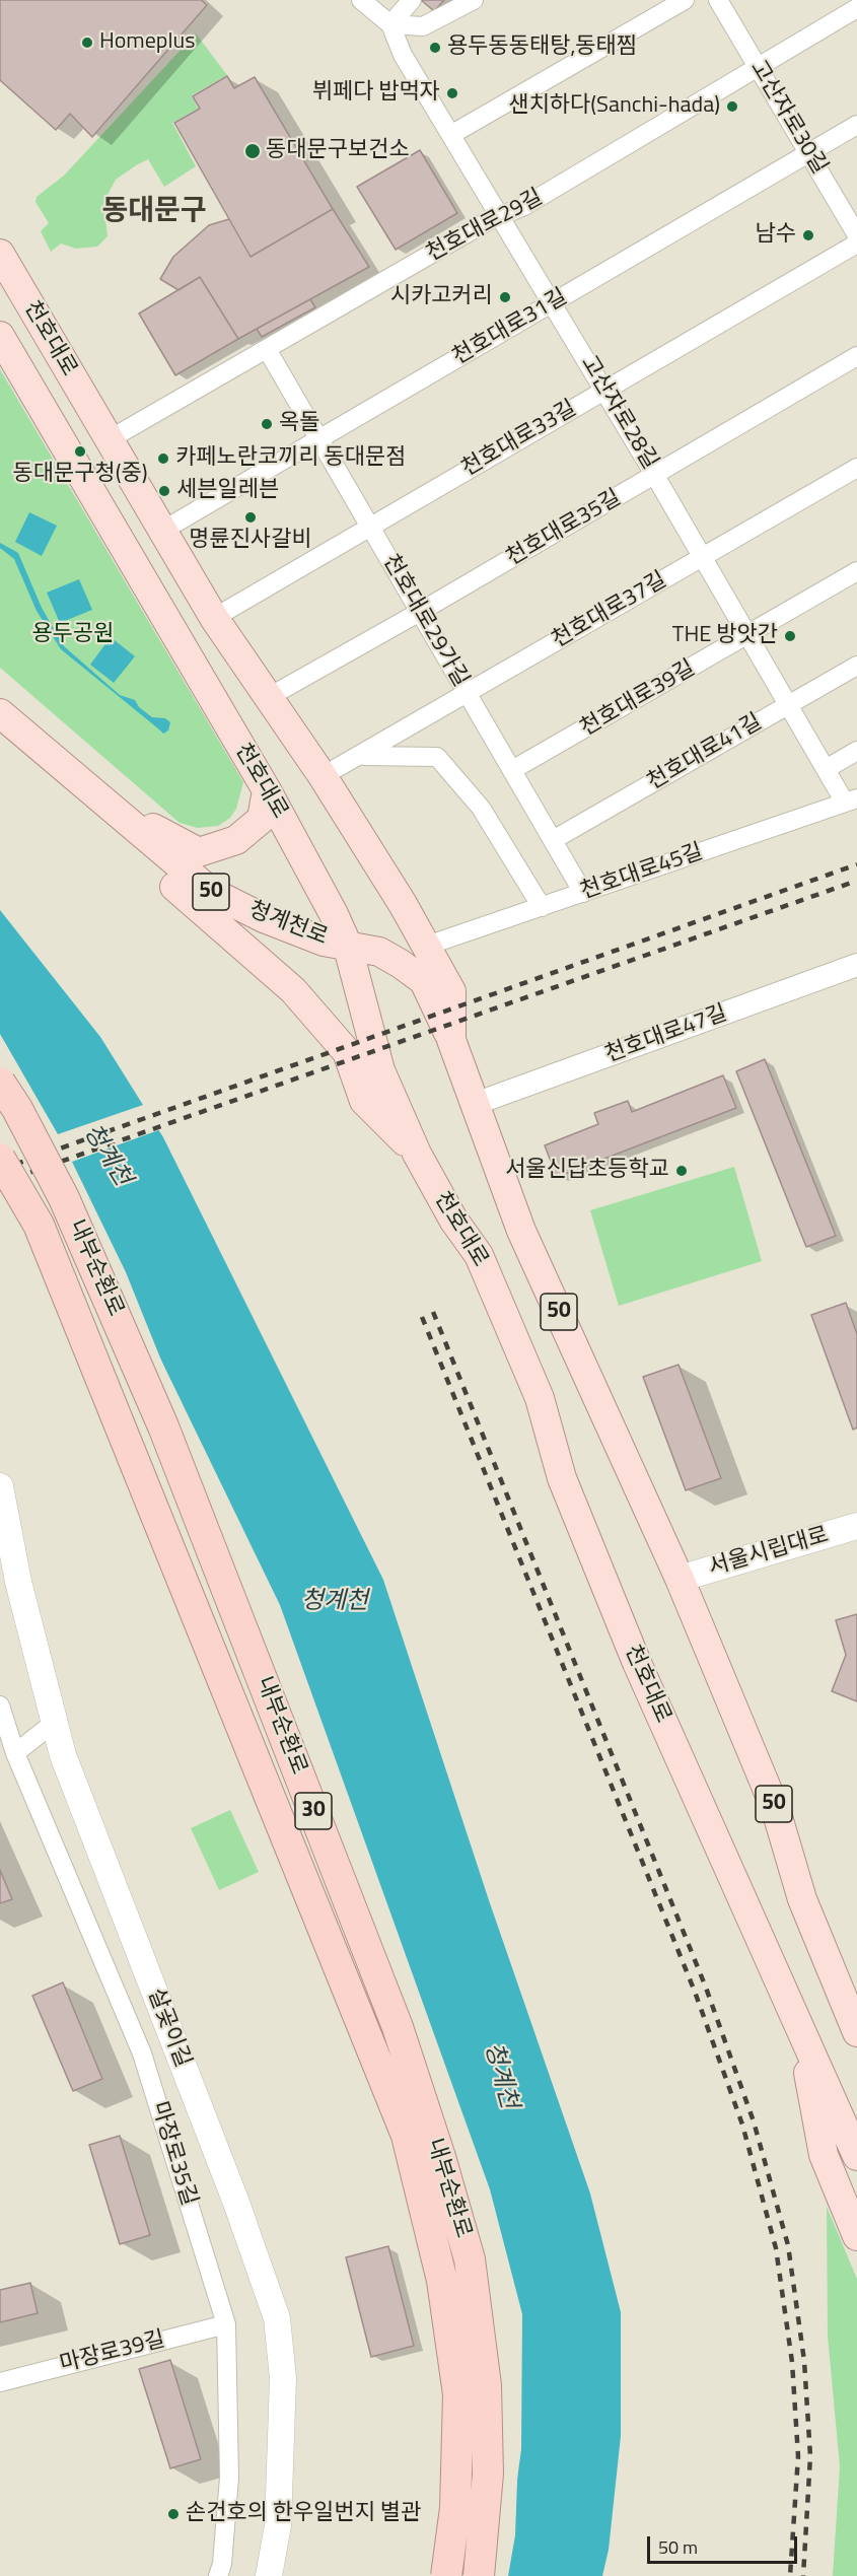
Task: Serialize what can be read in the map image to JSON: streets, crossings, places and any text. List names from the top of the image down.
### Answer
{
  "streets": {
    "highway": ["내부순환로", "30"],
    "main road": [
      "천호대로",
      "50",
      "청계천로",
      "서울시립대로",
      "살곶이길"
    ],
    "street": [
      "고산자로30길",
      "천호대로29길",
      "천호대로31길",
      "고산자로28길",
      "천호대로33길",
      "천호대로35길",
      "천호대로37길",
      "천호대로29가길",
      "천호대로39길",
      "천호대로41길",
      "천호대로45길",
      "천호대로47길",
      "마장로35길",
      "마장로39길"
    ]
  },
  "crossings": [
    ["고산자로30길", "천호대로29길"],
    ["고산자로30길", "천호대로31길"],
    ["천호대로29길", "천호대로"],
    ["천호대로29길", "고산자로28길"],
    ["천호대로29길", "천호대로29가길"],
    ["천호대로31길", "천호대로"],
    ["천호대로31길", "고산자로28길"],
    ["천호대로31길", "천호대로29가길"],
    ["천호대로", "천호대로33길"],
    ["천호대로", "천호대로35길"],
    ["천호대로", "천호대로37길"],
    ["천호대로", "천호대로45길"],
    ["천호대로", "청계천로"],
    ["천호대로", "천호대로47길"],
    ["천호대로", "서울시립대로"],
    ["고산자로28길", "천호대로33길"],
    ["고산자로28길", "천호대로35길"],
    ["고산자로28길", "천호대로37길"],
    ["고산자로28길", "천호대로39길"],
    ["고산자로28길", "천호대로41길"],
    ["고산자로28길", "천호대로45길"],
    ["천호대로33길", "천호대로29가길"],
    ["천호대로35길", "천호대로29가길"],
    ["천호대로37길", "천호대로29가길"],
    ["천호대로37길", "천호대로45길"],
    ["천호대로29가길", "천호대로39길"],
    ["천호대로29가길", "천호대로41길"],
    ["천호대로29가길", "천호대로45길"],
    ["마장로35길", "마장로39길"]
  ],
  "districts": ["동대문구"],
  "water": ["청계천"],
  "parks": ["용두공원"],
  "places": [
    "Homeplus",
    "용두동동태탕,동태찜",
    "뷔페다 밥먹자",
    "샌치하다(Sanchi-hada)",
    "동대문구보건소",
    "남수",
    "시카고커리",
    "옥돌",
    "동대문구청(중)",
    "카페노란코끼리 동대문점",
    "세븐일레븐",
    "명륜진사갈비",
    "THE 방앗간",
    "서울신답초등학교",
    "손건호의 한우일번지 별관"
  ],
  "scale_bar": "50 m"
}
